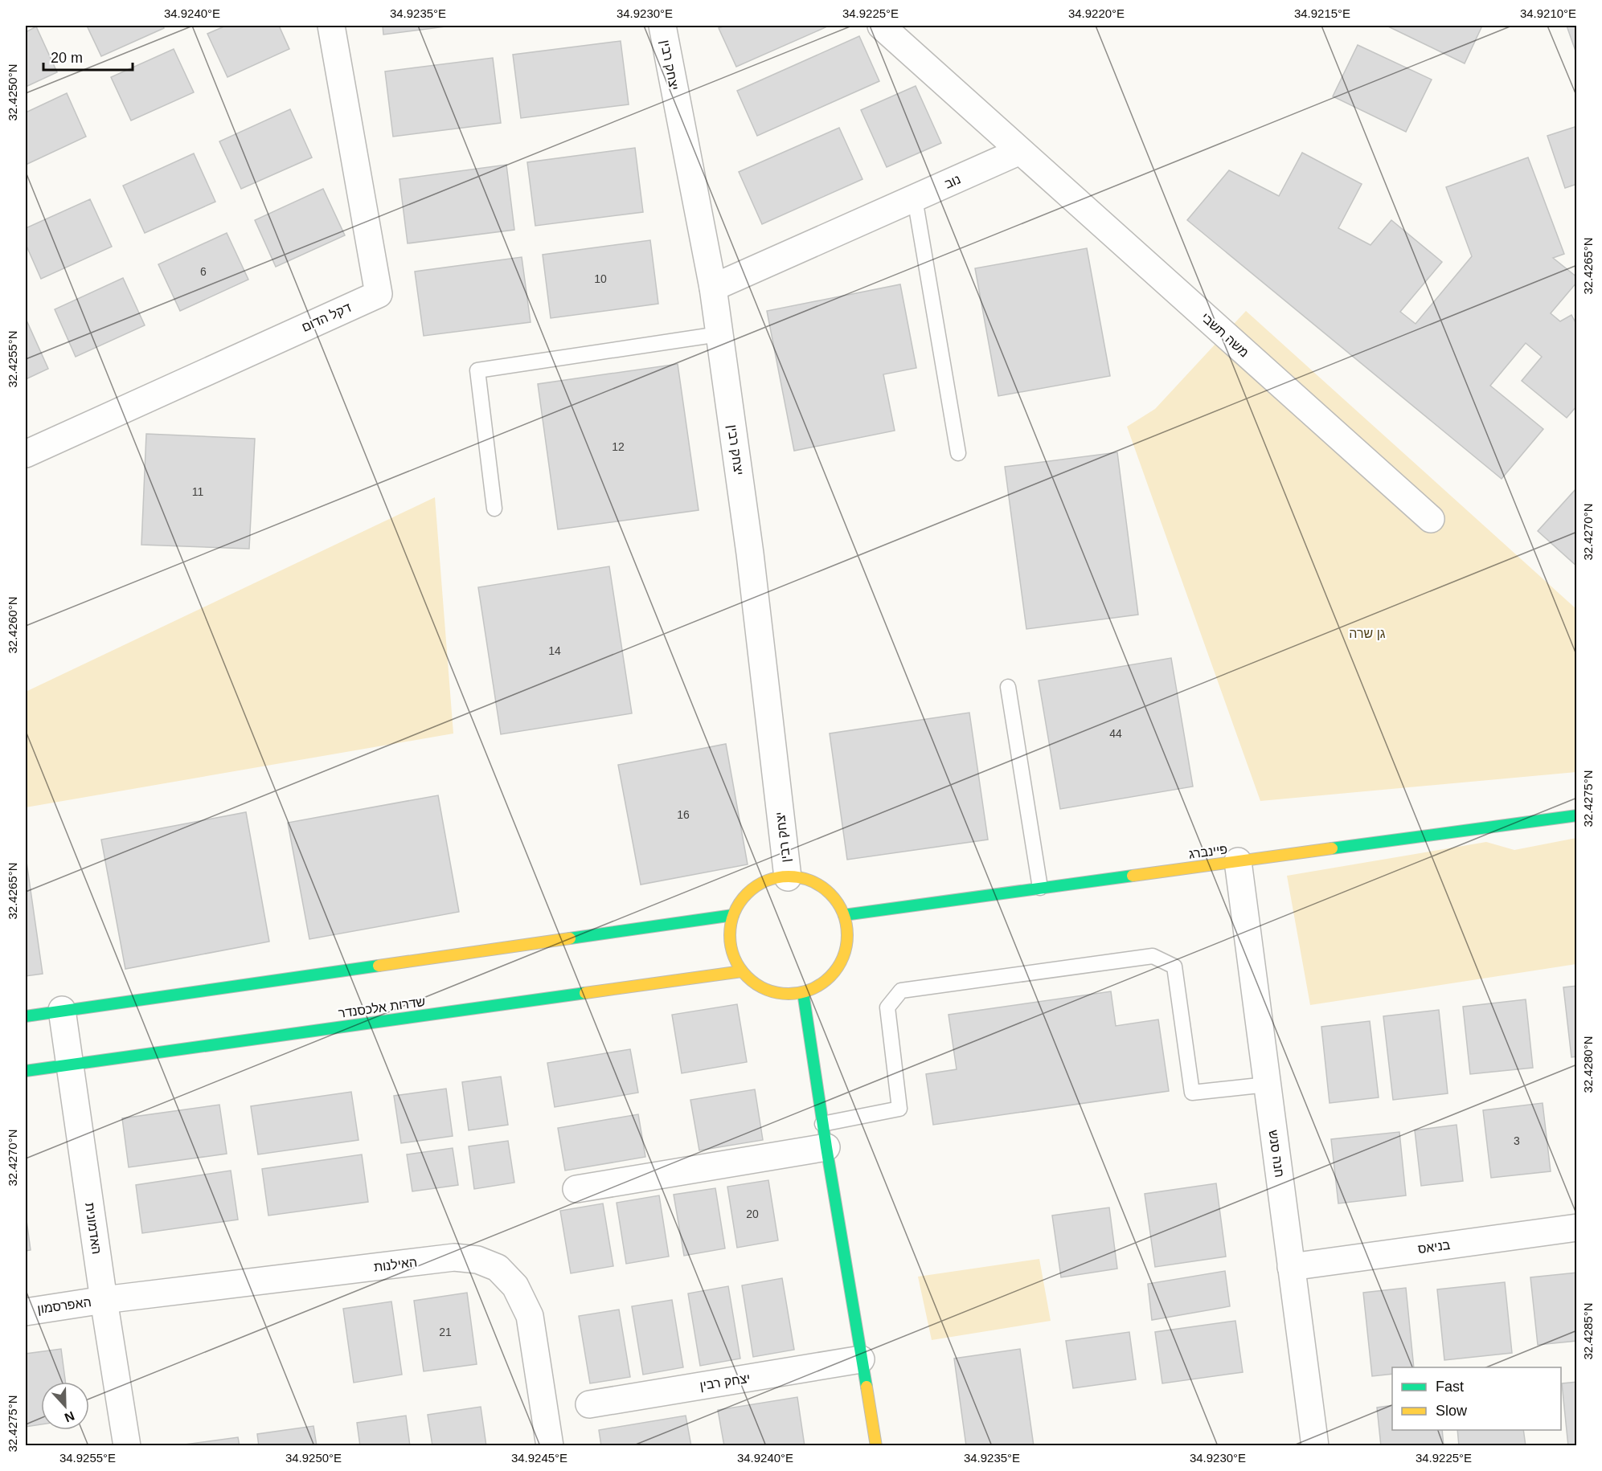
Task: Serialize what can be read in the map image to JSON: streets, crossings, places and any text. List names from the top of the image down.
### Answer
{
  "streets": {
    "street": [
      "יצחק רבין",
      "נוב",
      "דקל הדום",
      "משה תשבי",
      "פיינברג",
      "שדרות אלכסנדר",
      "חנה סנש",
      "האדמונית",
      "בניאס",
      "האילנות",
      "האפרסמון"
    ]
  },
  "crossings": [
    ["יצחק רבין", "נוב"],
    ["יצחק רבין", "פיינברג"],
    ["יצחק רבין", "שדרות אלכסנדר"],
    ["נוב", "משה תשבי"],
    ["פיינברג", "שדרות אלכסנדר"],
    ["פיינברג", "חנה סנש"],
    ["שדרות אלכסנדר", "האדמונית"],
    ["חנה סנש", "בניאס"],
    ["האדמונית", "האילנות"],
    ["האדמונית", "האפרסמון"],
    ["האילנות", "האפרסמון"]
  ],
  "parks": ["גן שרה"],
  "house_numbers": [
    "6",
    "10",
    "12",
    "11",
    "14",
    "44",
    "16",
    "3",
    "20",
    "21"
  ],
  "legend": ["Fast", "Slow"],
  "scale_bar": "20 m",
  "north": "bottom",
  "coordinates": [
    "34.9240°E",
    "34.9235°E",
    "34.9230°E",
    "34.9225°E",
    "34.9220°E",
    "34.9215°E",
    "34.9210°E",
    "32.4250°N",
    "32.4265°N",
    "32.4255°N",
    "32.4270°N",
    "32.4260°N",
    "32.4275°N",
    "32.4280°N",
    "32.4285°N",
    "34.9255°E",
    "34.9250°E",
    "34.9245°E"
  ]
}
